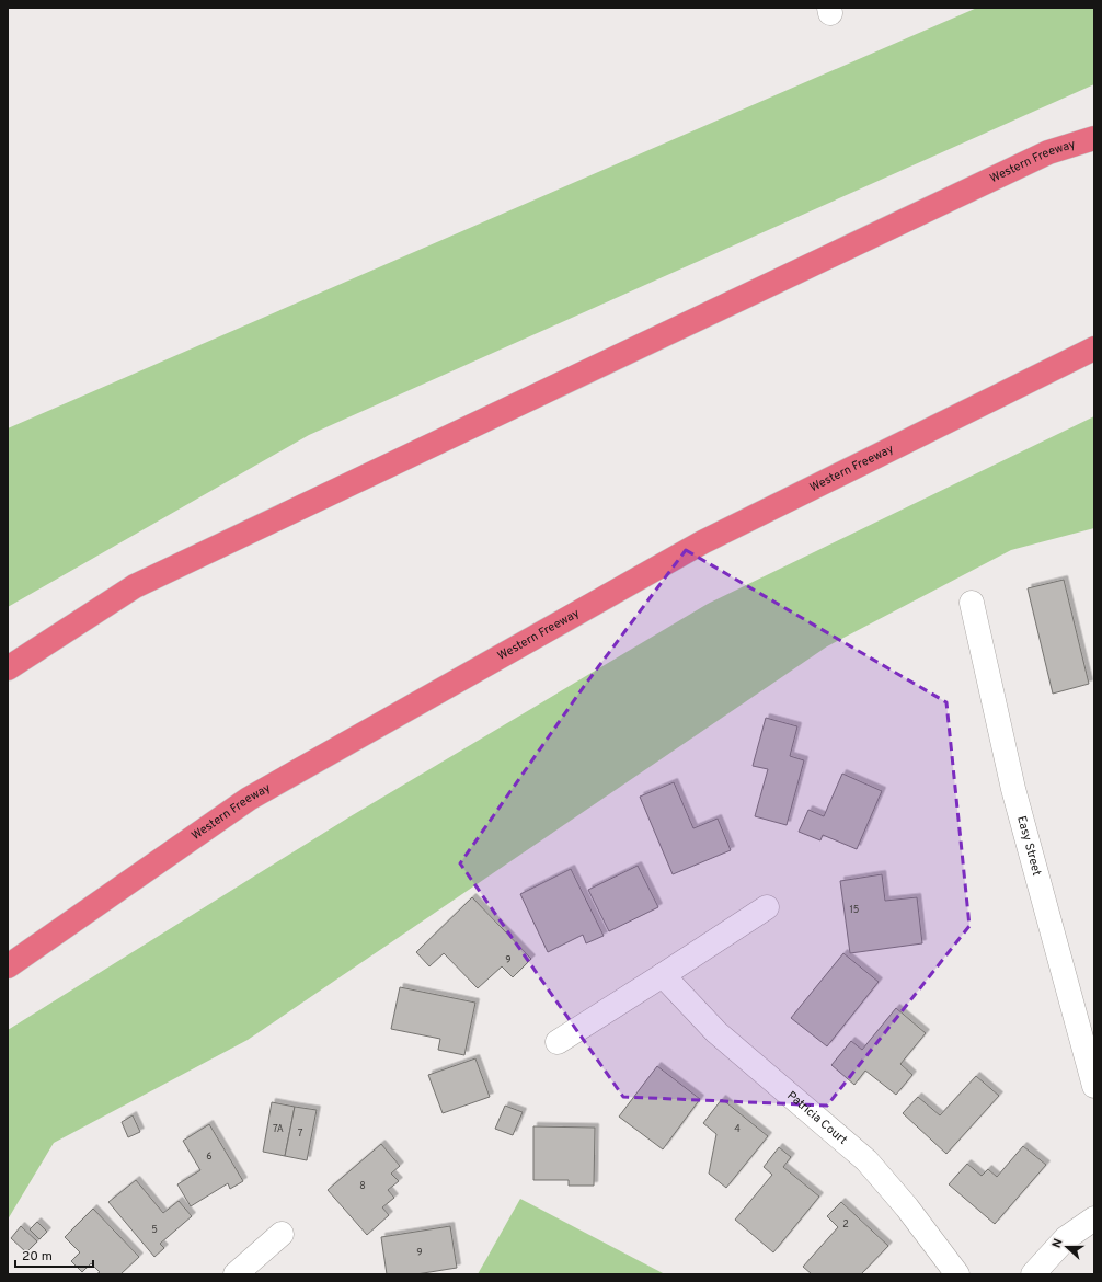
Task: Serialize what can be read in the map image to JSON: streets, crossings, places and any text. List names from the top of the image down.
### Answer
{
  "streets": {
    "highway": ["Western Freeway"],
    "street": ["Easy Street", "Patricia Court"]
  },
  "house_numbers": [
    "15",
    "9",
    "7A",
    "4",
    "7",
    "6",
    "8",
    "2",
    "5",
    "9"
  ],
  "scale_bar": "20 m",
  "north": "left"
}
